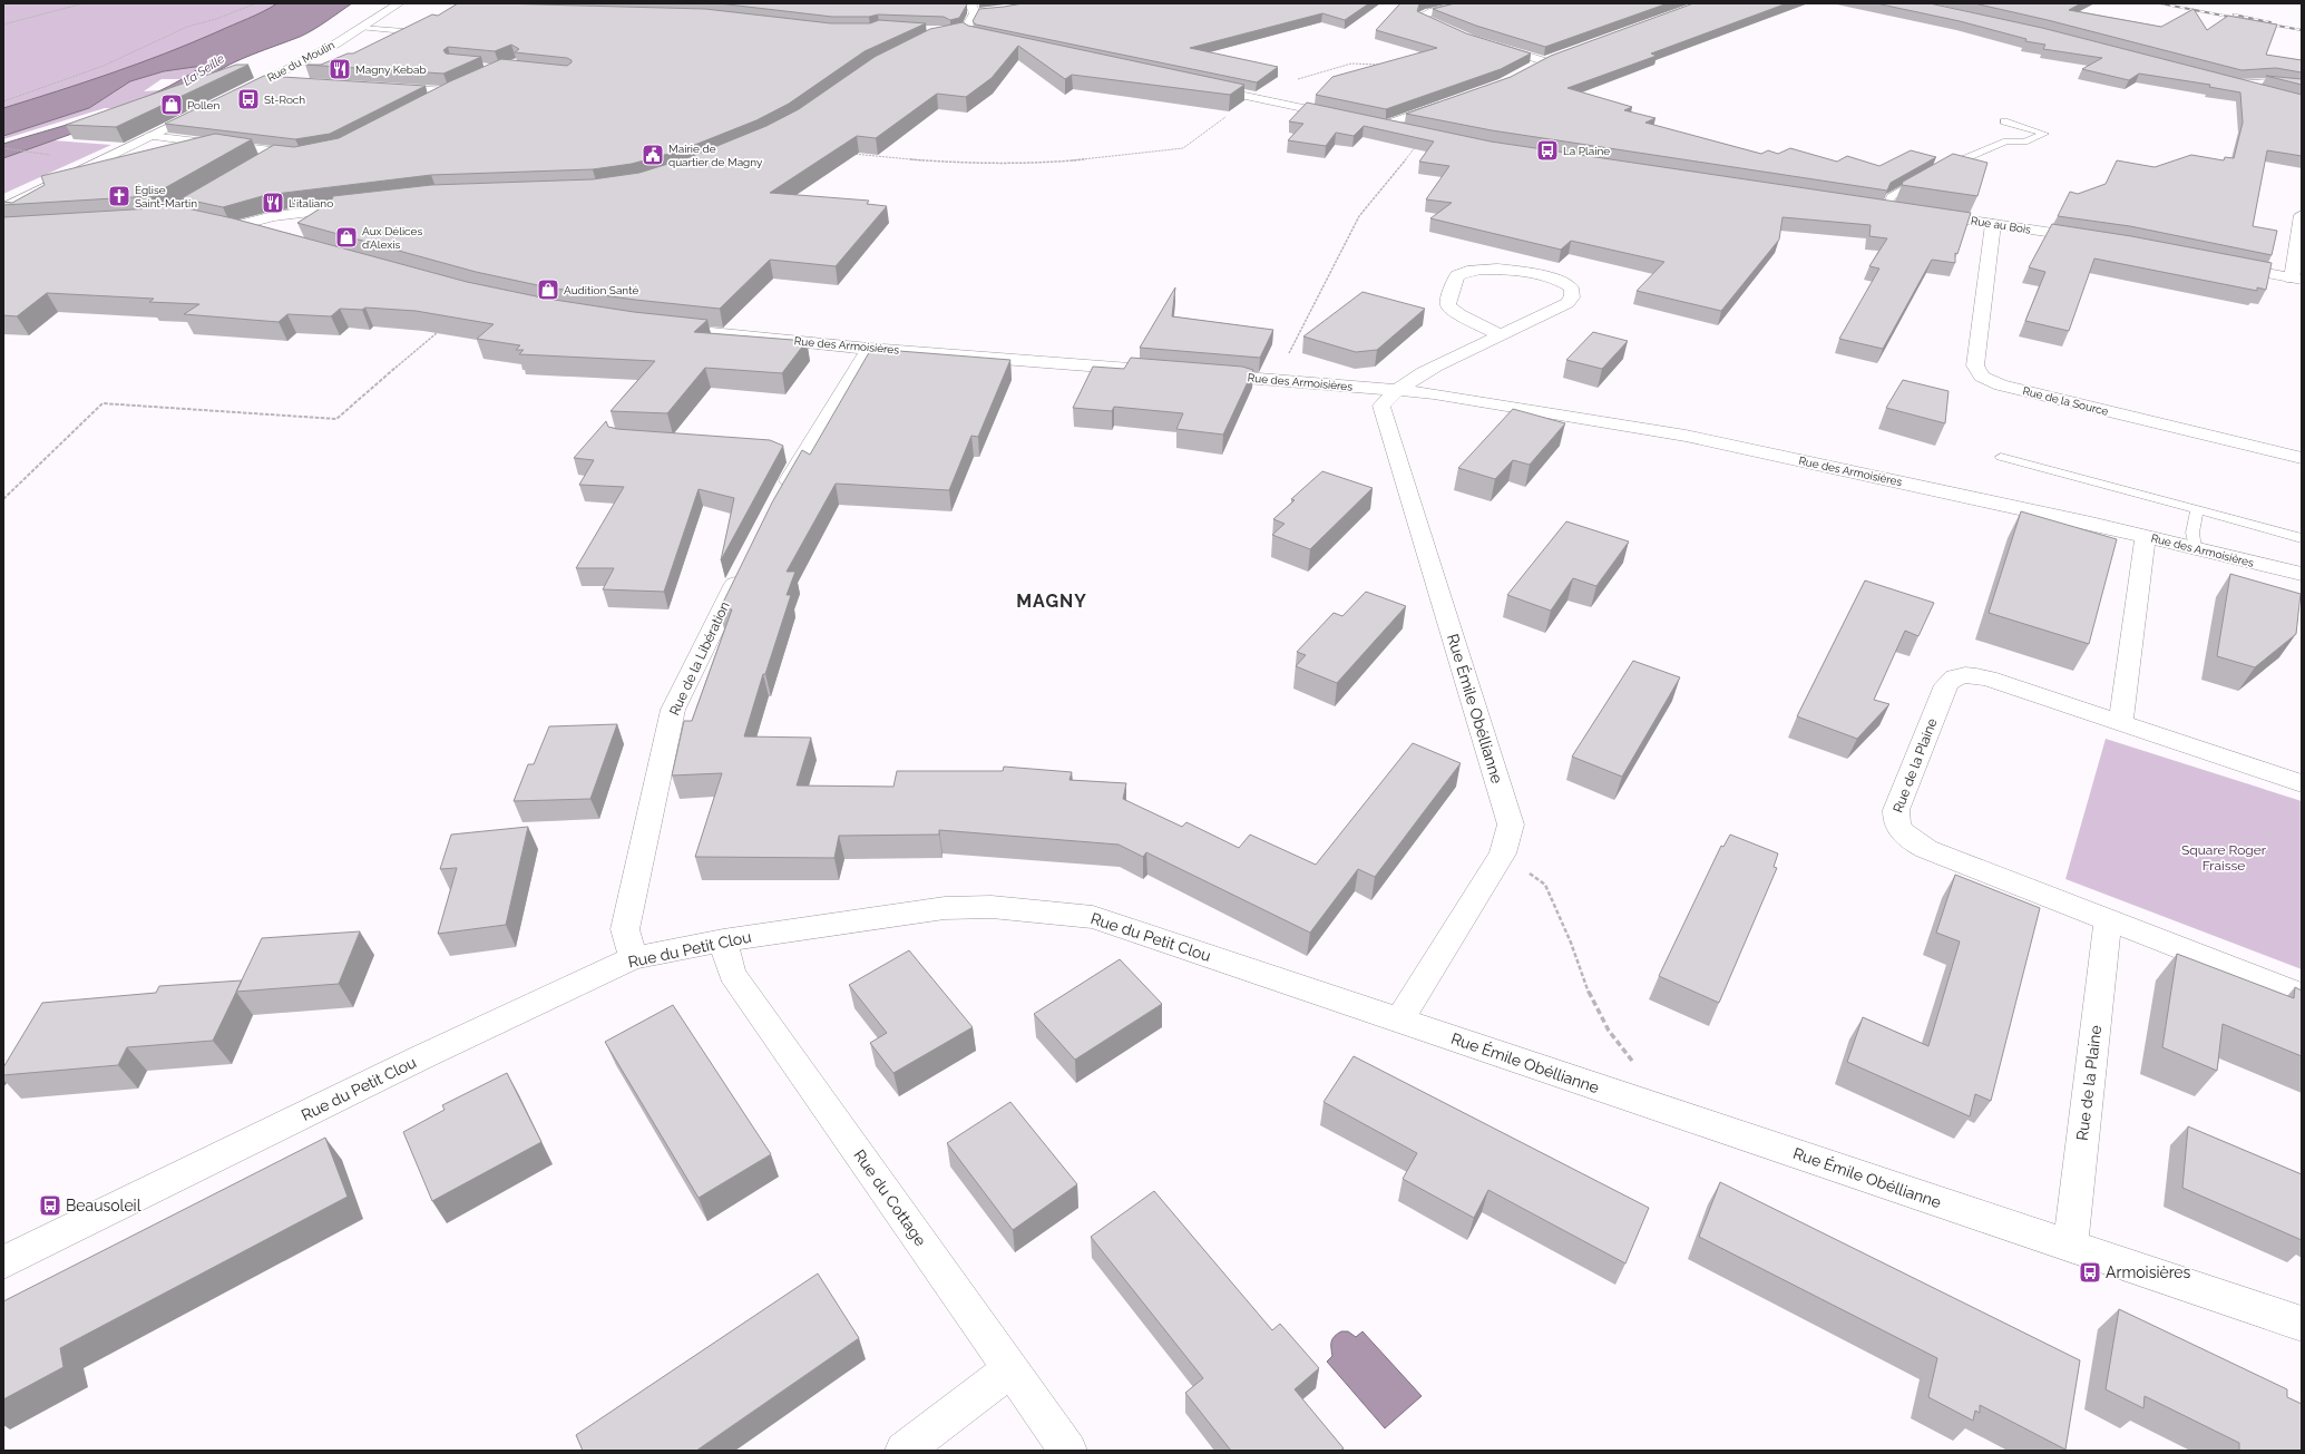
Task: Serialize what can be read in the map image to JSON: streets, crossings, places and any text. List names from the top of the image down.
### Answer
{
  "streets": {
    "street": [
      "Rue du Moulin",
      "Rue au Bois",
      "Rue des Armoisières",
      "Rue de la Source",
      "Rue de la Libération",
      "Rue Émile Obéllianne",
      "Rue de la Plaine",
      "Rue du Petit Clou",
      "Rue du Cottage"
    ]
  },
  "crossings": [
    ["Rue au Bois", "Rue de la Source"],
    ["Rue des Armoisières", "Rue Émile Obéllianne"],
    ["Rue de la Libération", "Rue du Petit Clou"],
    ["Rue Émile Obéllianne", "Rue de la Plaine"],
    ["Rue Émile Obéllianne", "Rue du Petit Clou"],
    ["Rue du Petit Clou", "Rue du Cottage"]
  ],
  "districts": ["MAGNY"],
  "water": ["La Seille"],
  "parks": ["Square Roger Fraisse"],
  "places": {
    "restaurant": ["Magny Kebab", "L'italiano"],
    "bus stop": [
      "St-Roch",
      "La Plaine",
      "Beausoleil",
      "Armoisières"
    ],
    "shop": ["Pollen", "Aux Délices d’Alexis", "Audition Santé"],
    "public building": ["Mairie de quartier de Magny"],
    "church": ["Église Saint-Martin"]
  }
}
